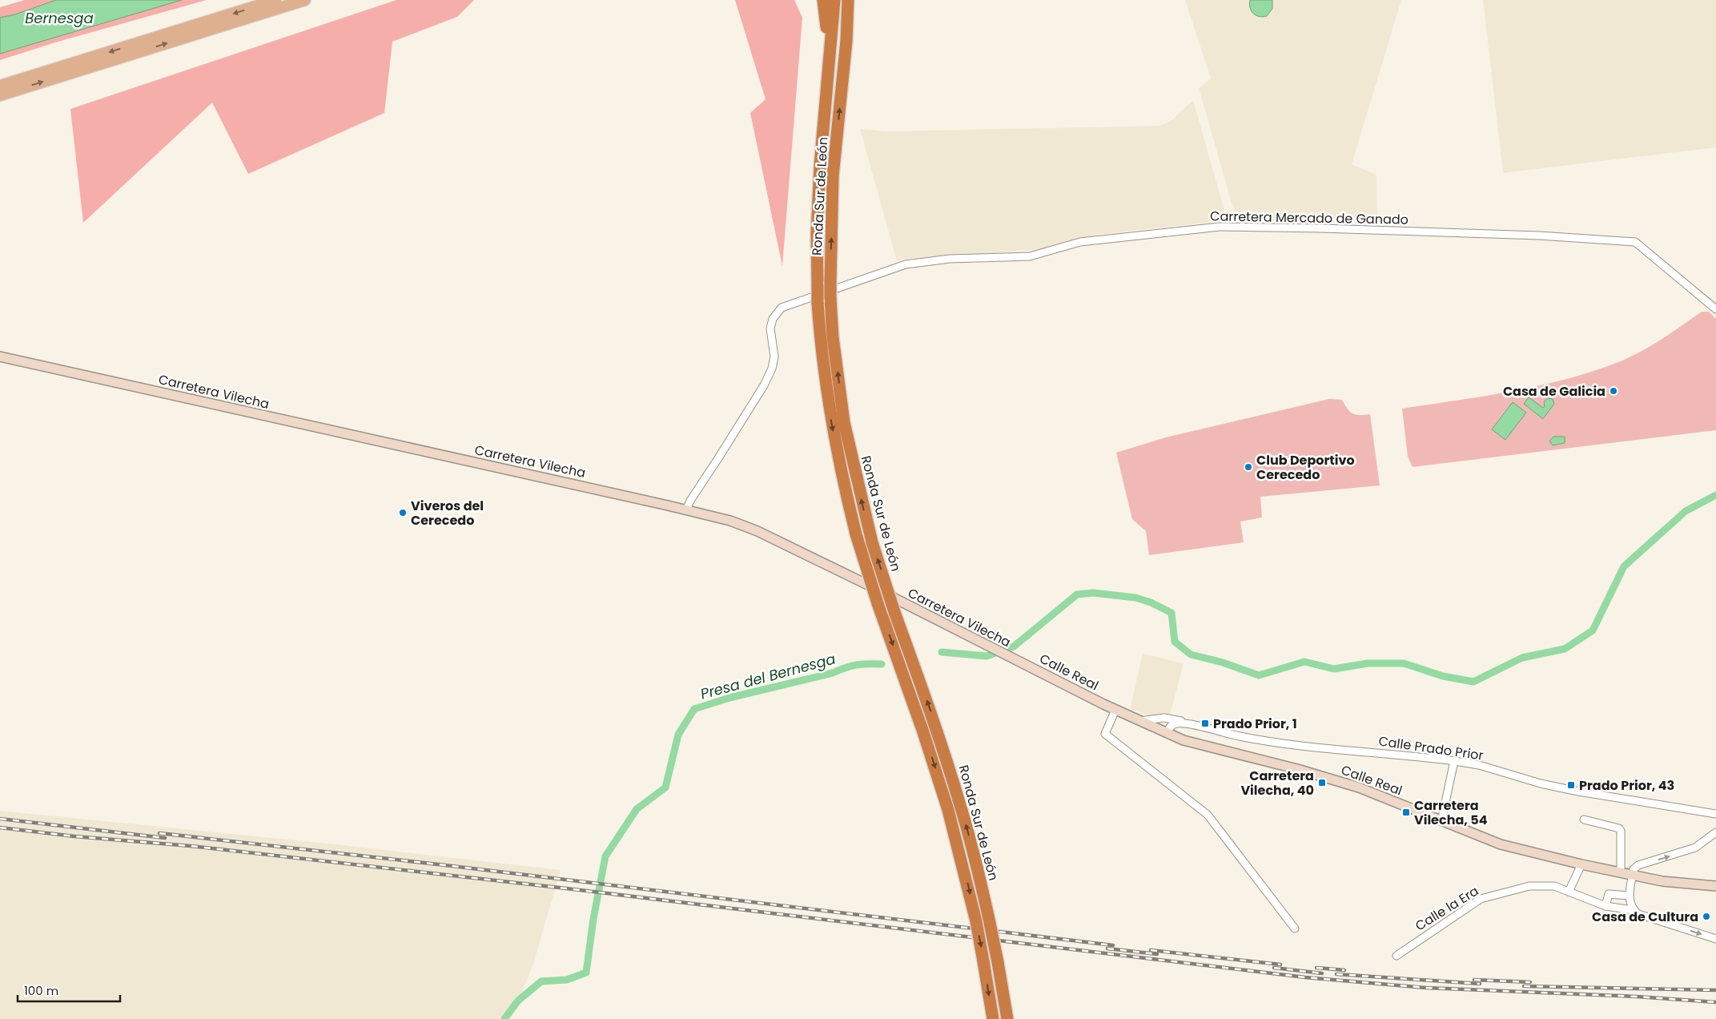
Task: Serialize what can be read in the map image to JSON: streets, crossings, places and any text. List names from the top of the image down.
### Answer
{
  "streets": {
    "highway": ["Ronda Sur de León"],
    "street": [
      "Carretera Mercado de Ganado",
      "Carretera Vilecha",
      "Calle Real",
      "Calle Prado Prior",
      "Calle la Era"
    ]
  },
  "crossings": [
    ["Carretera Mercado de Ganado", "Carretera Vilecha"],
    ["Carretera Vilecha", "Calle Real"],
    ["Calle Real", "Calle Prado Prior"]
  ],
  "water": ["Bernesga", "Presa del Bernesga"],
  "places": {
    "other": [
      "Casa de Galicia",
      "Club Deportivo Cerecedo",
      "Viveros del Cerecedo",
      "Casa de Cultura"
    ],
    "transit": [
      "Prado Prior, 1",
      "Carretera Vilecha, 40",
      "Prado Prior, 43",
      "Carretera Vilecha, 54"
    ]
  },
  "scale_bar": "100 m"
}
